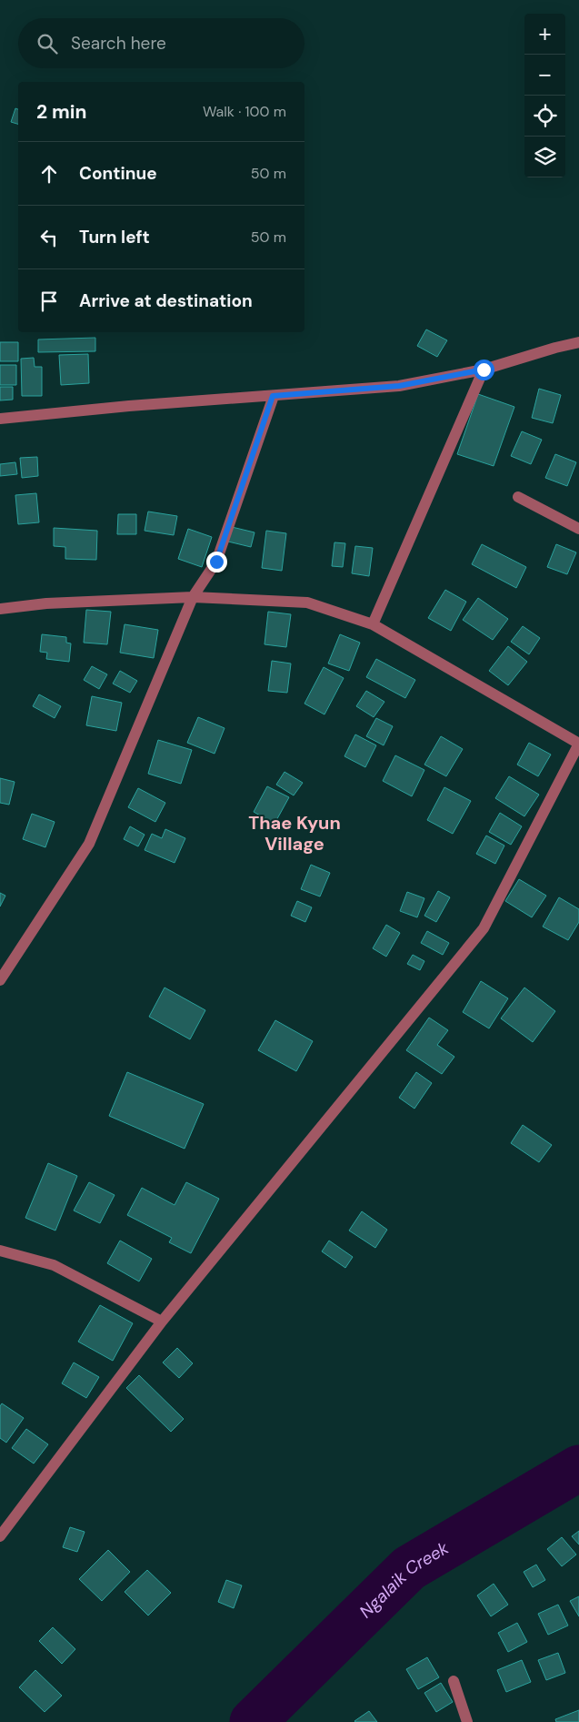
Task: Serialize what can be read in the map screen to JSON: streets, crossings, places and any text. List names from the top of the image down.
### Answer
{
  "districts": ["Thae Kyun Village"],
  "water": ["Ngalaik Creek"],
  "page": {
    "map_buttons": ["+", "−"],
    "search": "Search here",
    "heading": ["2 min", "Walk · 100 m"],
    "list": [
      ["Continue", "50 m"],
      ["Turn left", "50 m"],
      "Arrive at destination"
    ]
  }
}
